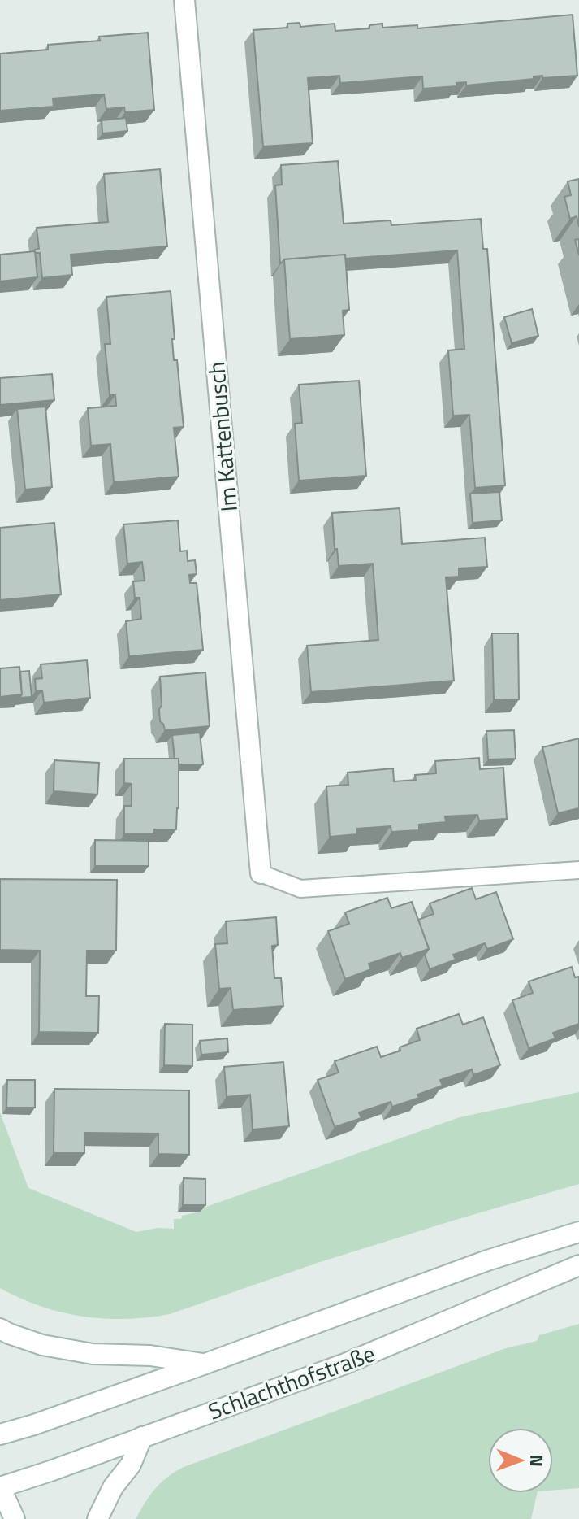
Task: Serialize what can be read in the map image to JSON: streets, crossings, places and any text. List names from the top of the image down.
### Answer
{
  "streets": {
    "main road": ["Im Kattenbusch", "Schlachthofstraße"]
  },
  "north": "right"
}
